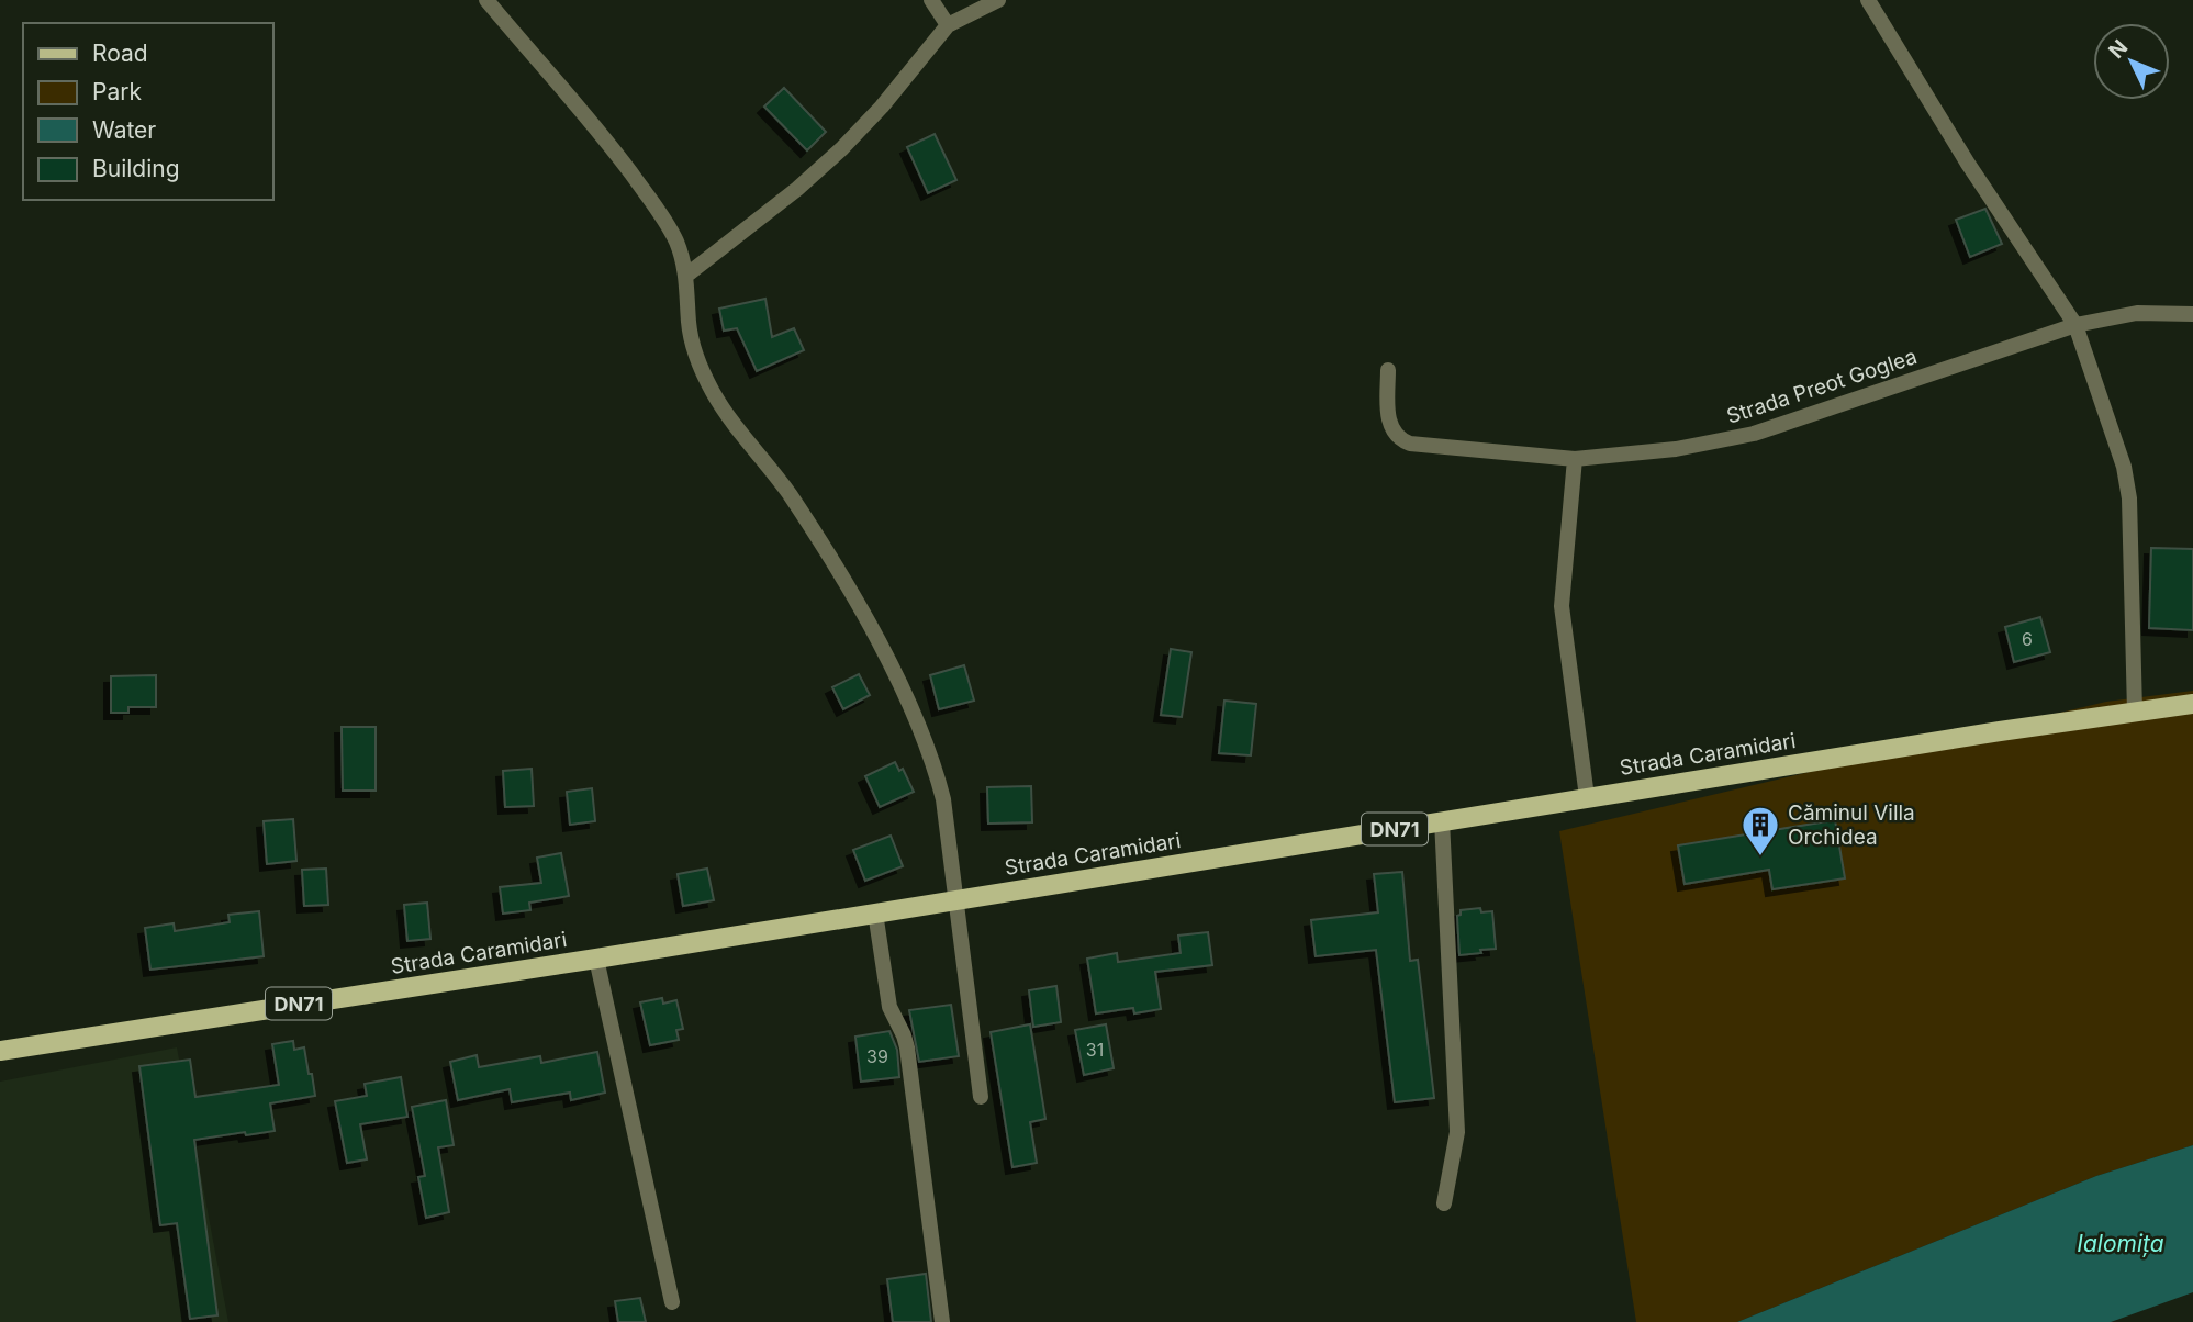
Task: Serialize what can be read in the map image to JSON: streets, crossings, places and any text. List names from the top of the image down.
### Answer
{
  "streets": {
    "main road": ["Strada Caramidari", "DN71"],
    "street": ["Strada Preot Goglea"]
  },
  "water": ["Ialomița"],
  "places": {
    "building": ["Căminul Villa Orchidea"]
  },
  "house_numbers": ["6", "31", "39"],
  "legend": [
    "Road",
    "Park",
    "Water",
    "Building"
  ],
  "north": "top left"
}
